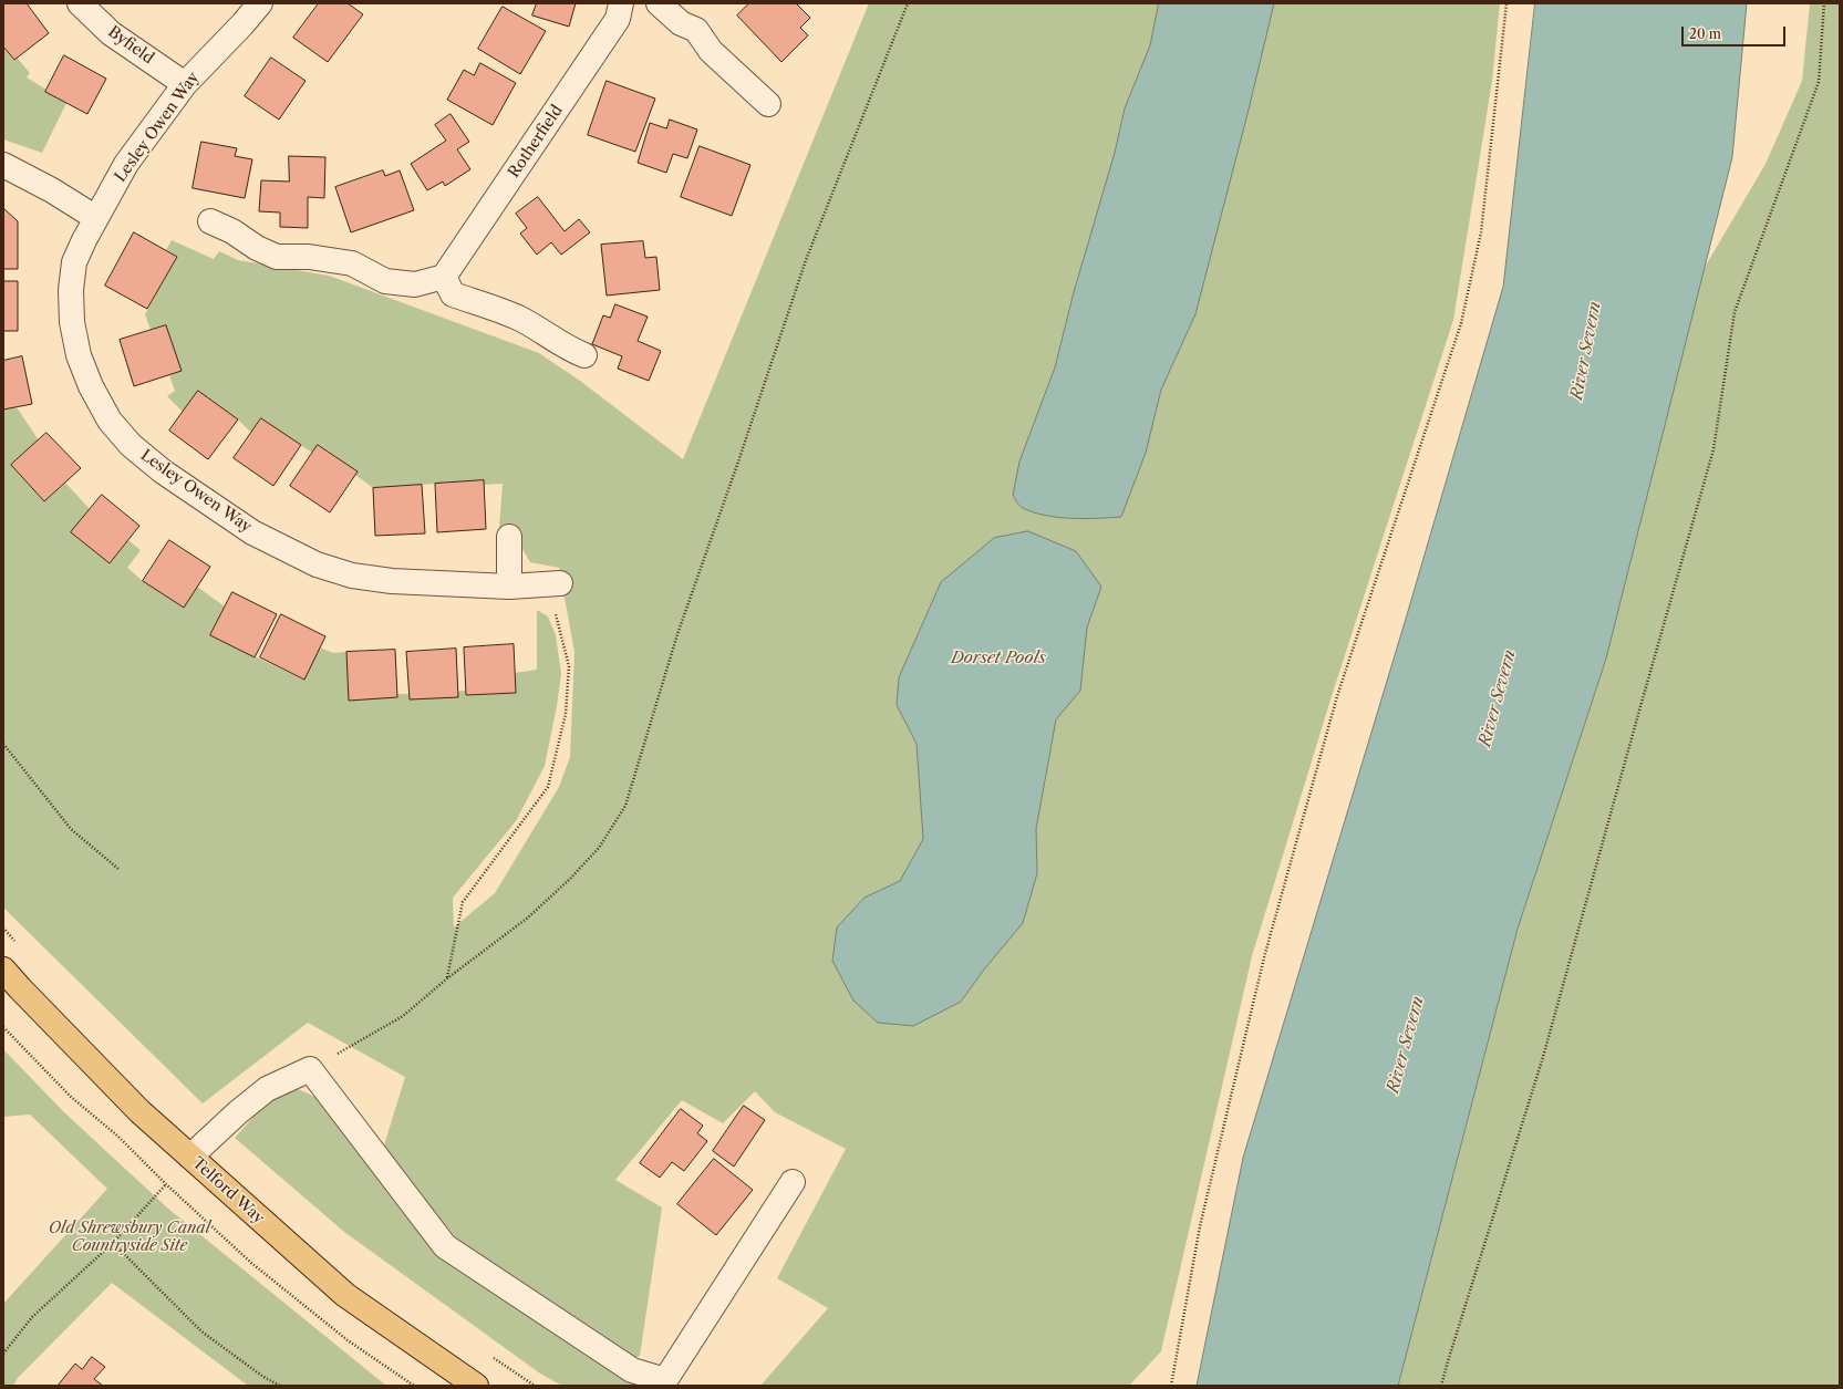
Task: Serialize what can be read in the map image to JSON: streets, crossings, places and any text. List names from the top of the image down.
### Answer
{
  "streets": {
    "main road": ["Telford Way"],
    "street": ["Byfield", "Lesley Owen Way", "Rotherfield"]
  },
  "crossings": [
    ["Byfield", "Lesley Owen Way"]
  ],
  "water": ["River Severn", "Dorset Pools"],
  "parks": ["Old Shrewsbury Canal Countryside Site"],
  "scale_bar": "20 m"
}
